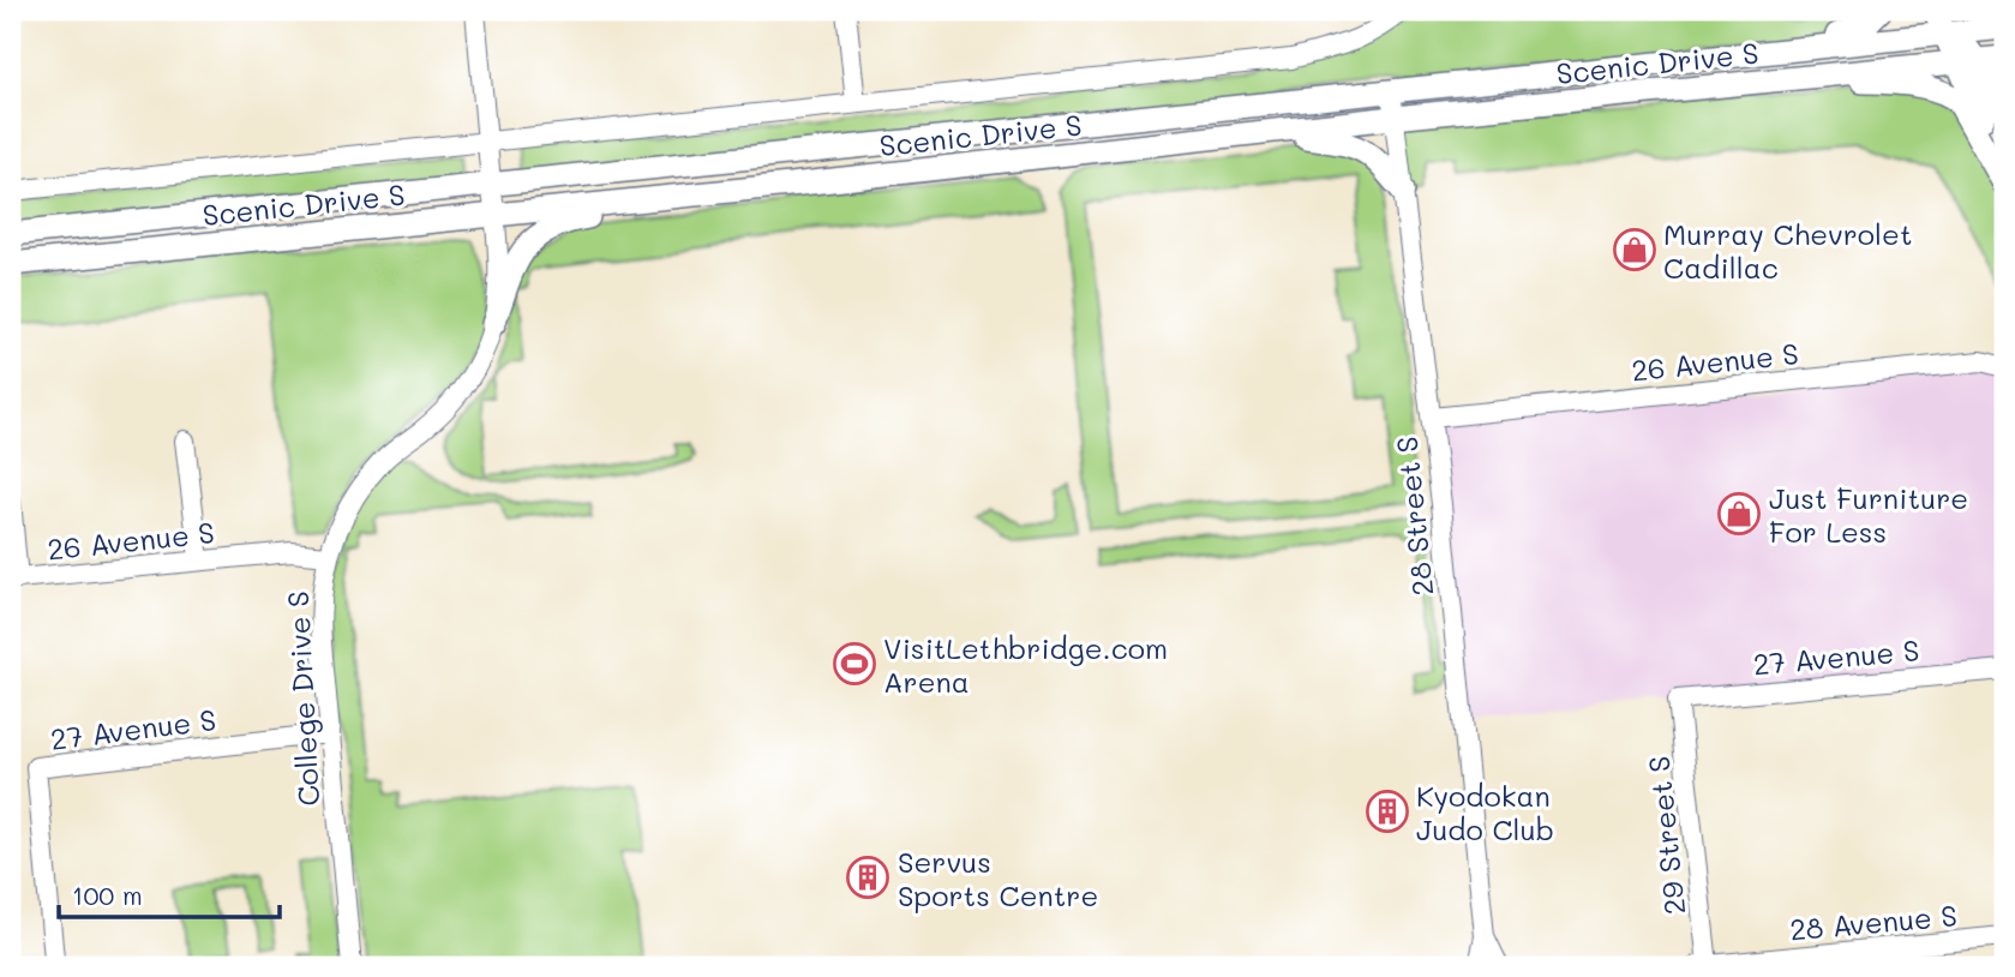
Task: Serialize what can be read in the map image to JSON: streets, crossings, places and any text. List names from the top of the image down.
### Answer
{
  "streets": {
    "main road": ["Scenic Drive S"],
    "street": [
      "26 Avenue S",
      "28 Street S",
      "27 Avenue S",
      "College Drive S",
      "29 Street S",
      "28 Avenue S"
    ]
  },
  "crossings": [
    ["Scenic Drive S", "28 Street S"],
    ["Scenic Drive S", "College Drive S"],
    ["26 Avenue S", "28 Street S"],
    ["26 Avenue S", "College Drive S"],
    ["27 Avenue S", "College Drive S"],
    ["27 Avenue S", "29 Street S"],
    ["29 Street S", "28 Avenue S"]
  ],
  "places": {
    "shop": ["Murray Chevrolet Cadillac", "Just Furniture For Less"],
    "sports": ["VisitLethbridge.com Arena"],
    "building": ["Kyodokan Judo Club", "Servus Sports Centre"]
  },
  "scale_bar": "100 m"
}
